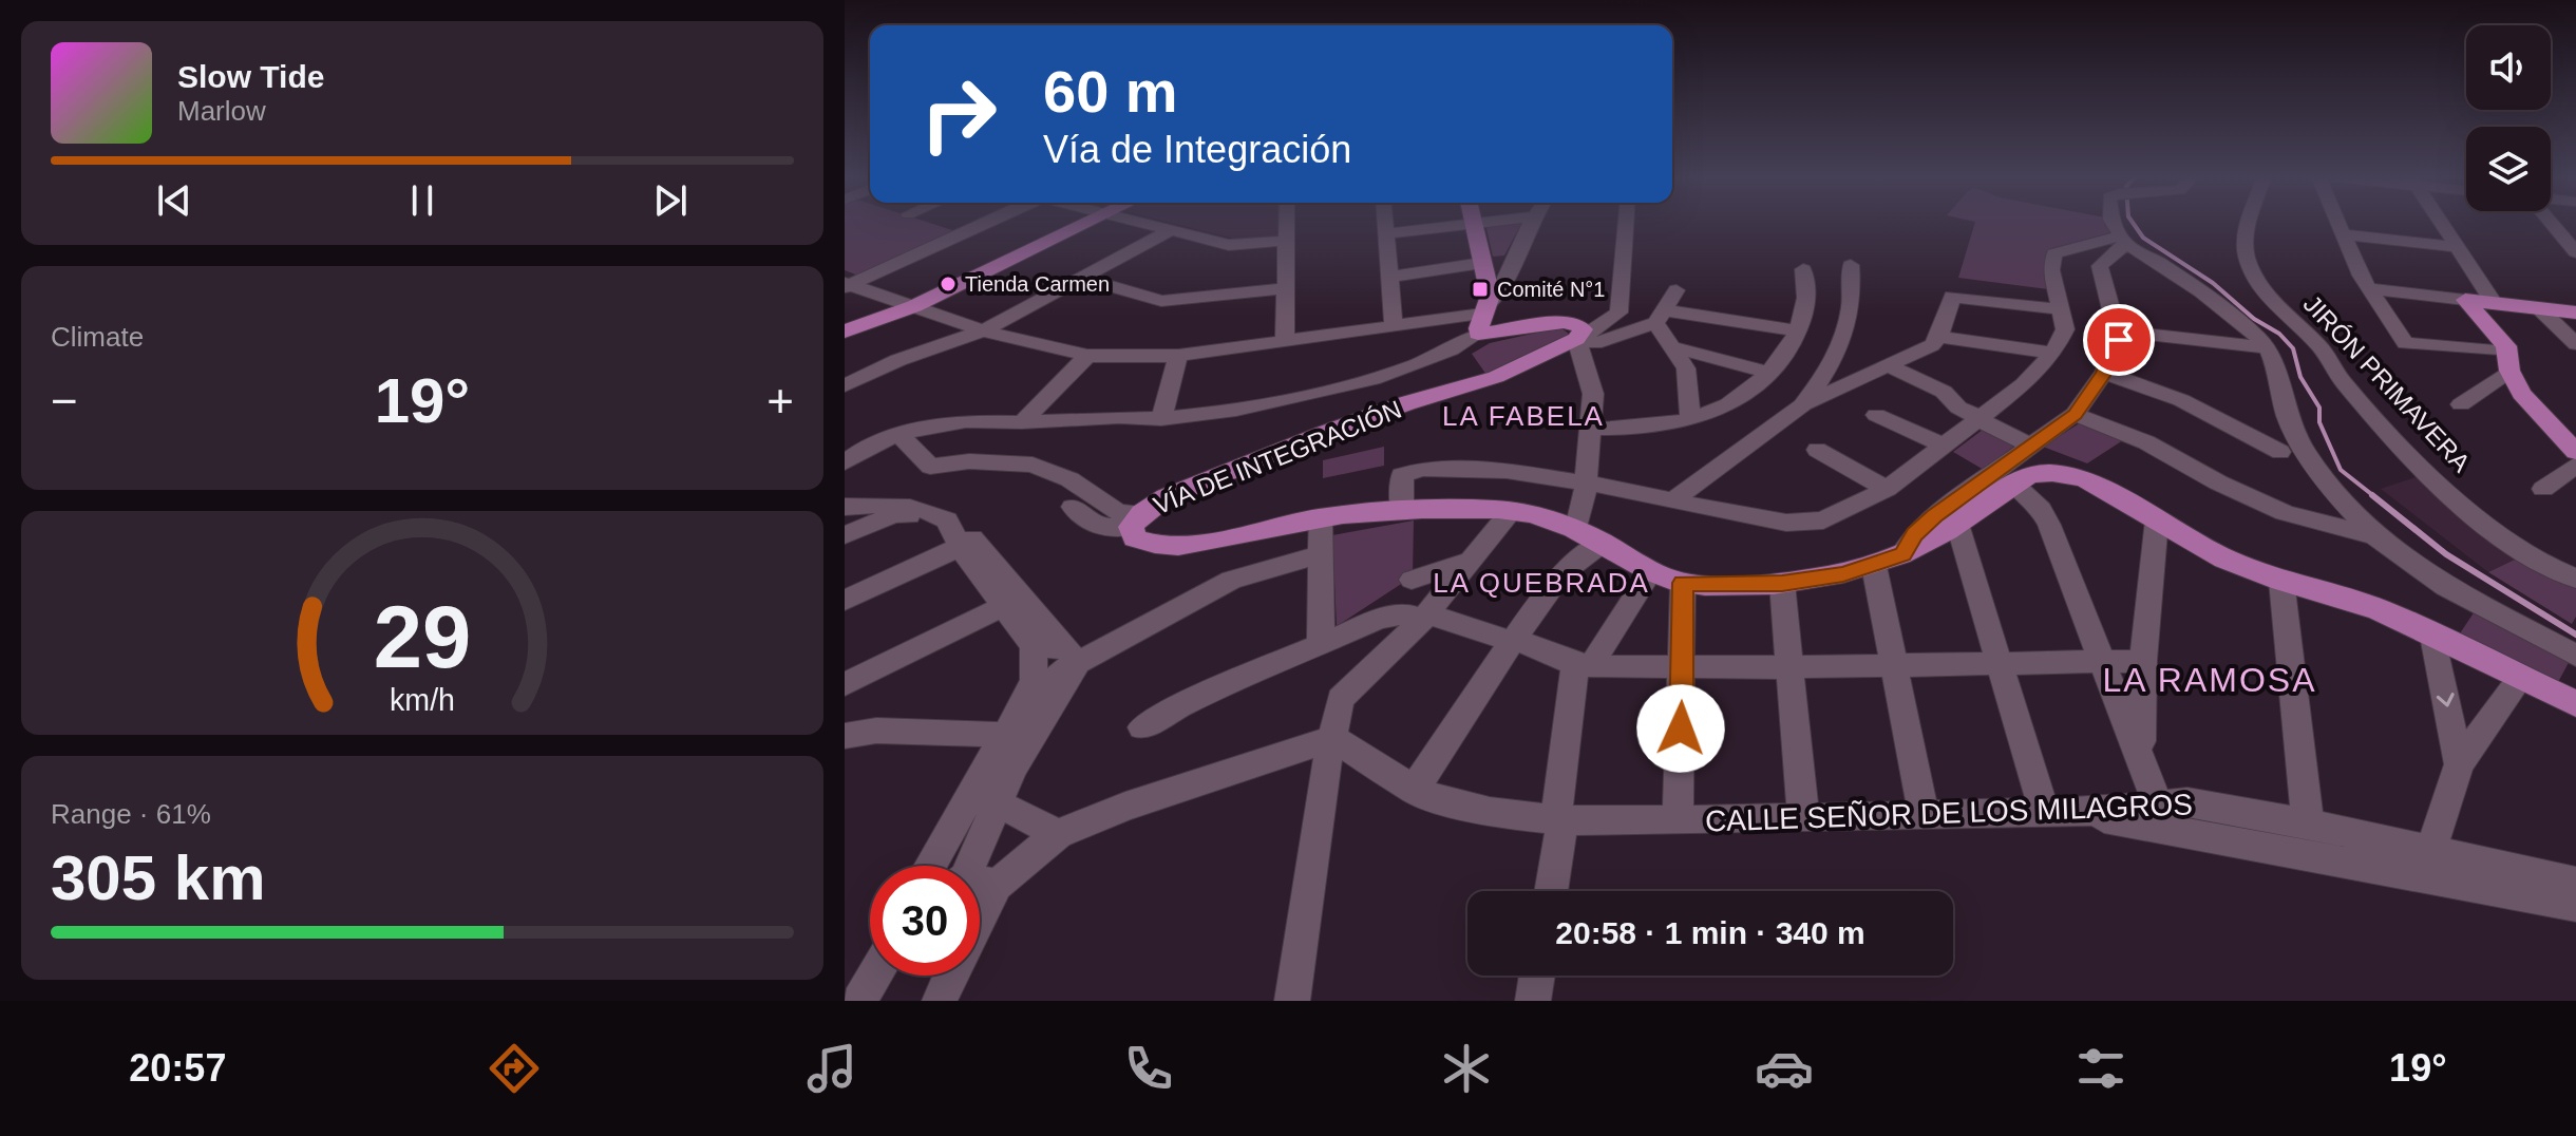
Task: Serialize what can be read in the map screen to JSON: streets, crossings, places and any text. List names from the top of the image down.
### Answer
{
  "streets": {
    "main road": ["VÍA DE INTEGRACIÓN"],
    "street": ["JIRÓN PRIMAVERA", "CALLE SEÑOR DE LOS MILAGROS"]
  },
  "districts": ["LA FABELA", "LA QUEBRADA", "LA RAMOSA"],
  "places": {
    "other": ["Tienda Carmen"],
    "transit": ["Comité N°1"]
  },
  "page": {
    "turn": ["60 m", "Vía de Integración"],
    "song": ["Slow Tide", "Marlow"],
    "tile": [
      "Climate",
      ["Range · 61%", "305 km"]
    ],
    "heat": ["−", "19°", "+"],
    "limit": "30",
    "trip": "20:58 · 1 min · 340 m",
    "tabs": ["20:57", "19°"],
    "gauge": ["29", "km/h"]
  }
}
